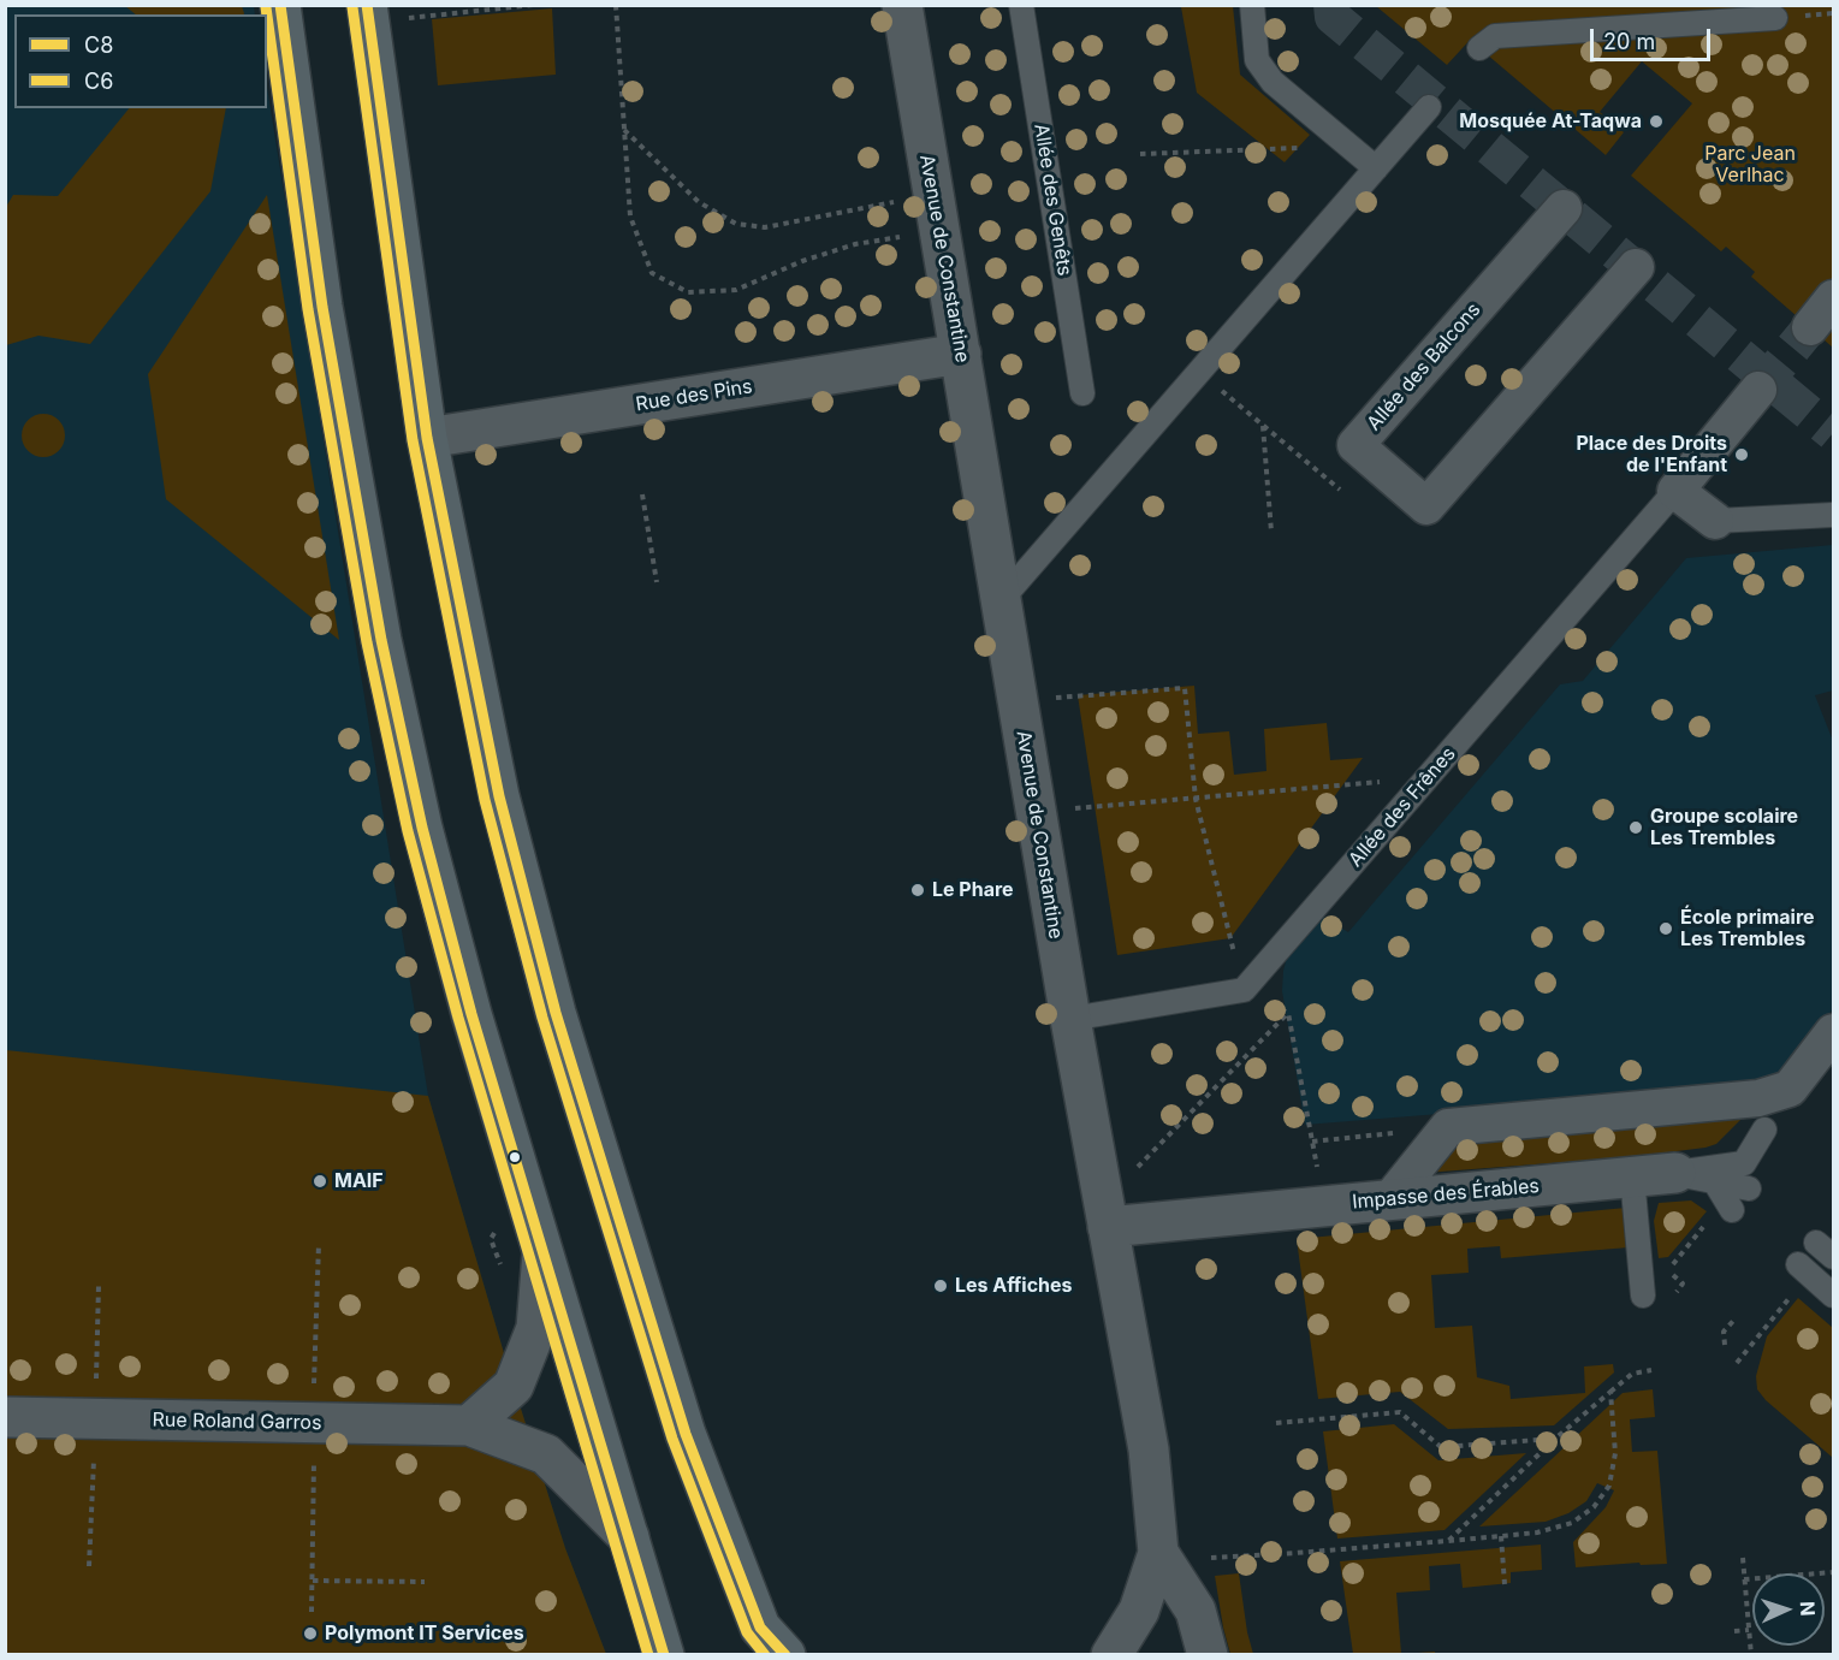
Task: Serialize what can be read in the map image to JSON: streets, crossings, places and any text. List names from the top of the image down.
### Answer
{
  "streets": {
    "street": [
      "Avenue de Constantine",
      "Allée des Balcons",
      "Rue des Pins",
      "Allée des Frênes",
      "Impasse des Érables",
      "Rue Roland Garros"
    ],
    "lane": ["Allée des Genêts"]
  },
  "crossings": [
    ["Avenue de Constantine", "Rue des Pins"],
    ["Avenue de Constantine", "Impasse des Érables"]
  ],
  "parks": ["Parc Jean Verlhac"],
  "places": [
    "Mosquée At-Taqwa",
    "Place des Droits de l'Enfant",
    "Groupe scolaire Les Trembles",
    "Le Phare",
    "École primaire Les Trembles",
    "MAIF",
    "Les Affiches",
    "Polymont IT Services"
  ],
  "lines": ["transit line C8", "transit line C6"],
  "legend": ["C8", "C6"],
  "scale_bar": "20 m",
  "north": "right"
}
